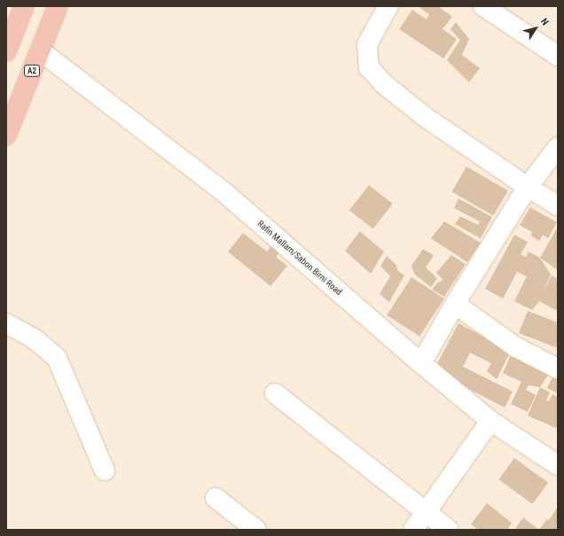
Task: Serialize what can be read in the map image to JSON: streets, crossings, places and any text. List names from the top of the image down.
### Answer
{
  "streets": {
    "highway": ["A2"],
    "street": ["Rafin Mallam/Sabon Birni Road"]
  },
  "crossings": [
    ["A2", "Rafin Mallam/Sabon Birni Road"]
  ],
  "north": "top right"
}
